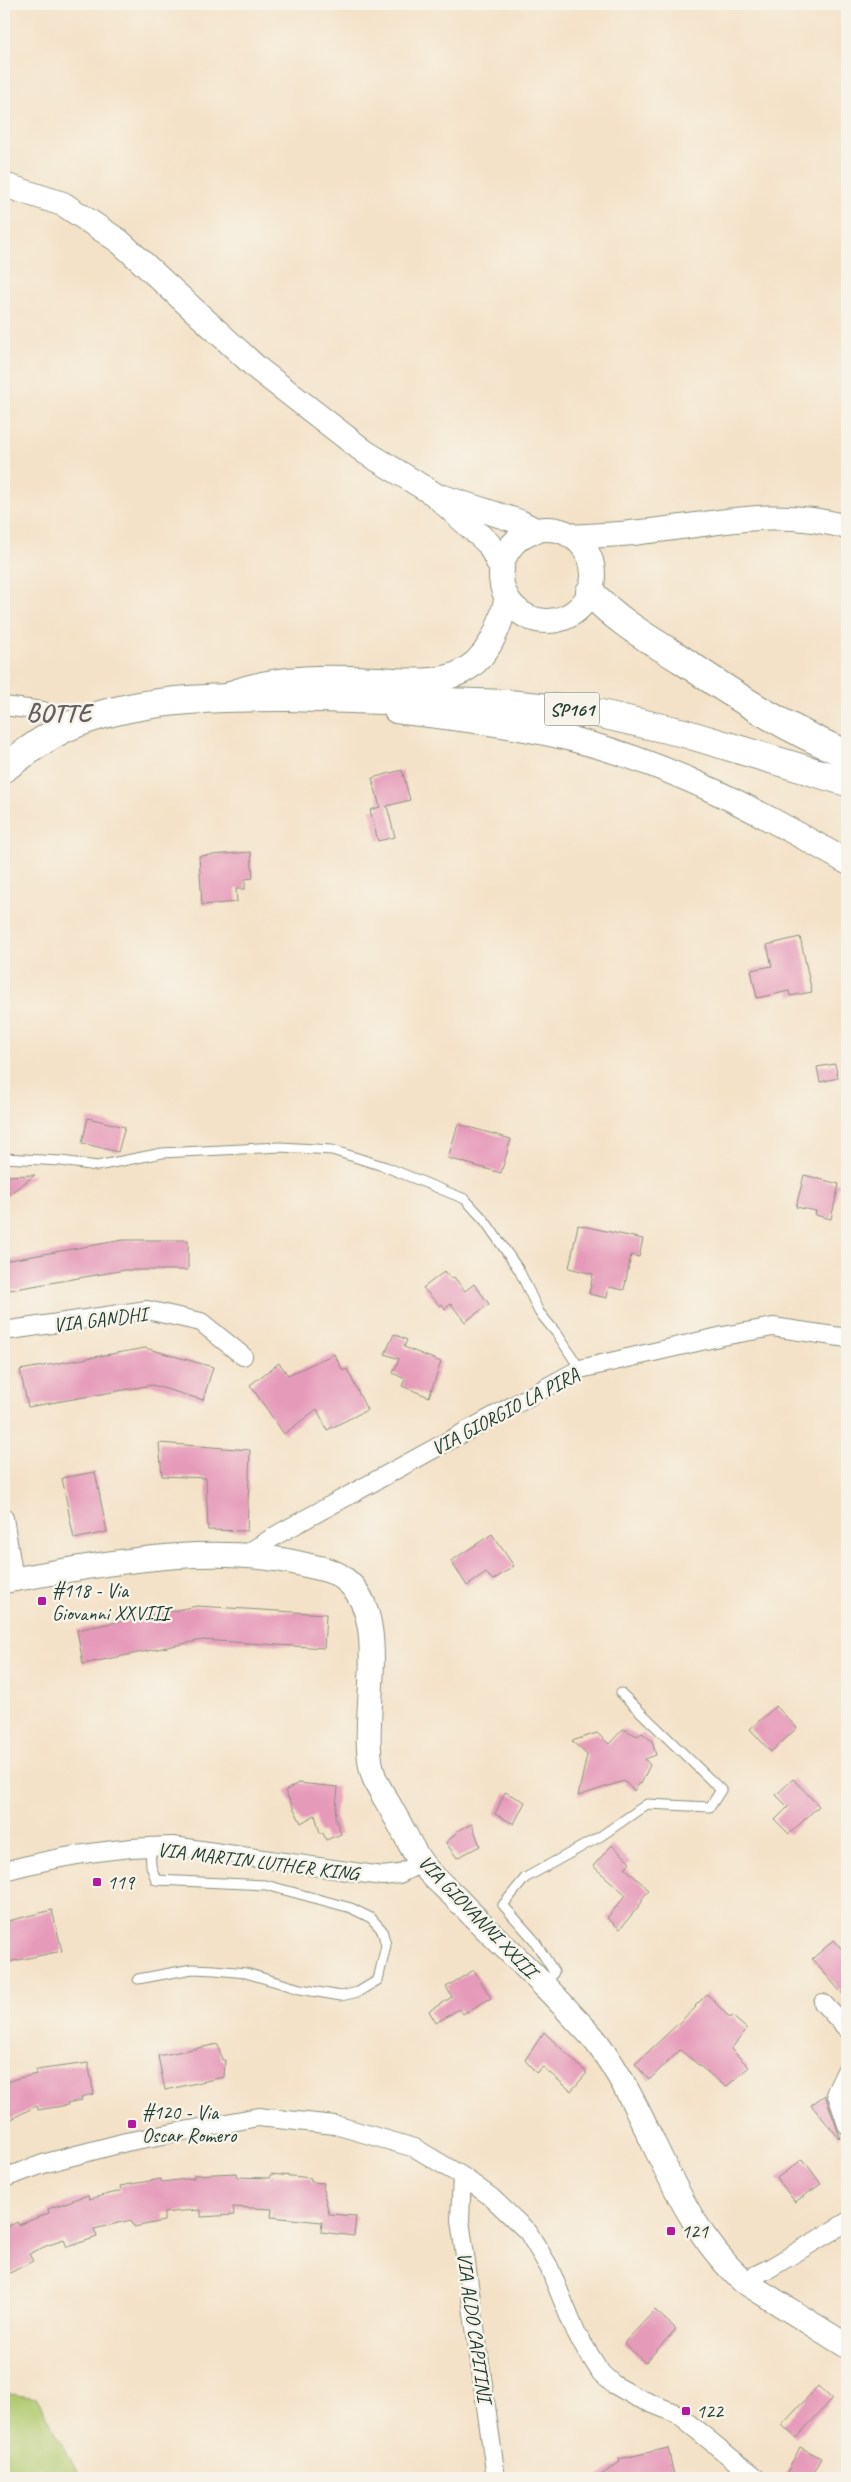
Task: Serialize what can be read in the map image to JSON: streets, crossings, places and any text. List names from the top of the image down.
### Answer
{
  "streets": {
    "main road": ["SP161", "VIA GIOVANNI XXIII"],
    "street": [
      "VIA GANDHI",
      "VIA GIORGIO LA PIRA",
      "VIA MARTIN LUTHER KING",
      "VIA ALDO CAPITINI"
    ]
  },
  "crossings": [
    ["VIA GIORGIO LA PIRA", "VIA GIOVANNI XXIII"],
    ["VIA MARTIN LUTHER KING", "VIA GIOVANNI XXIII"]
  ],
  "districts": ["BOTTE"],
  "places": {
    "transit": [
      "#118 - Via Giovanni XXVIII",
      "119",
      "#120 - Via Oscar Romero",
      "121",
      "122"
    ]
  }
}
